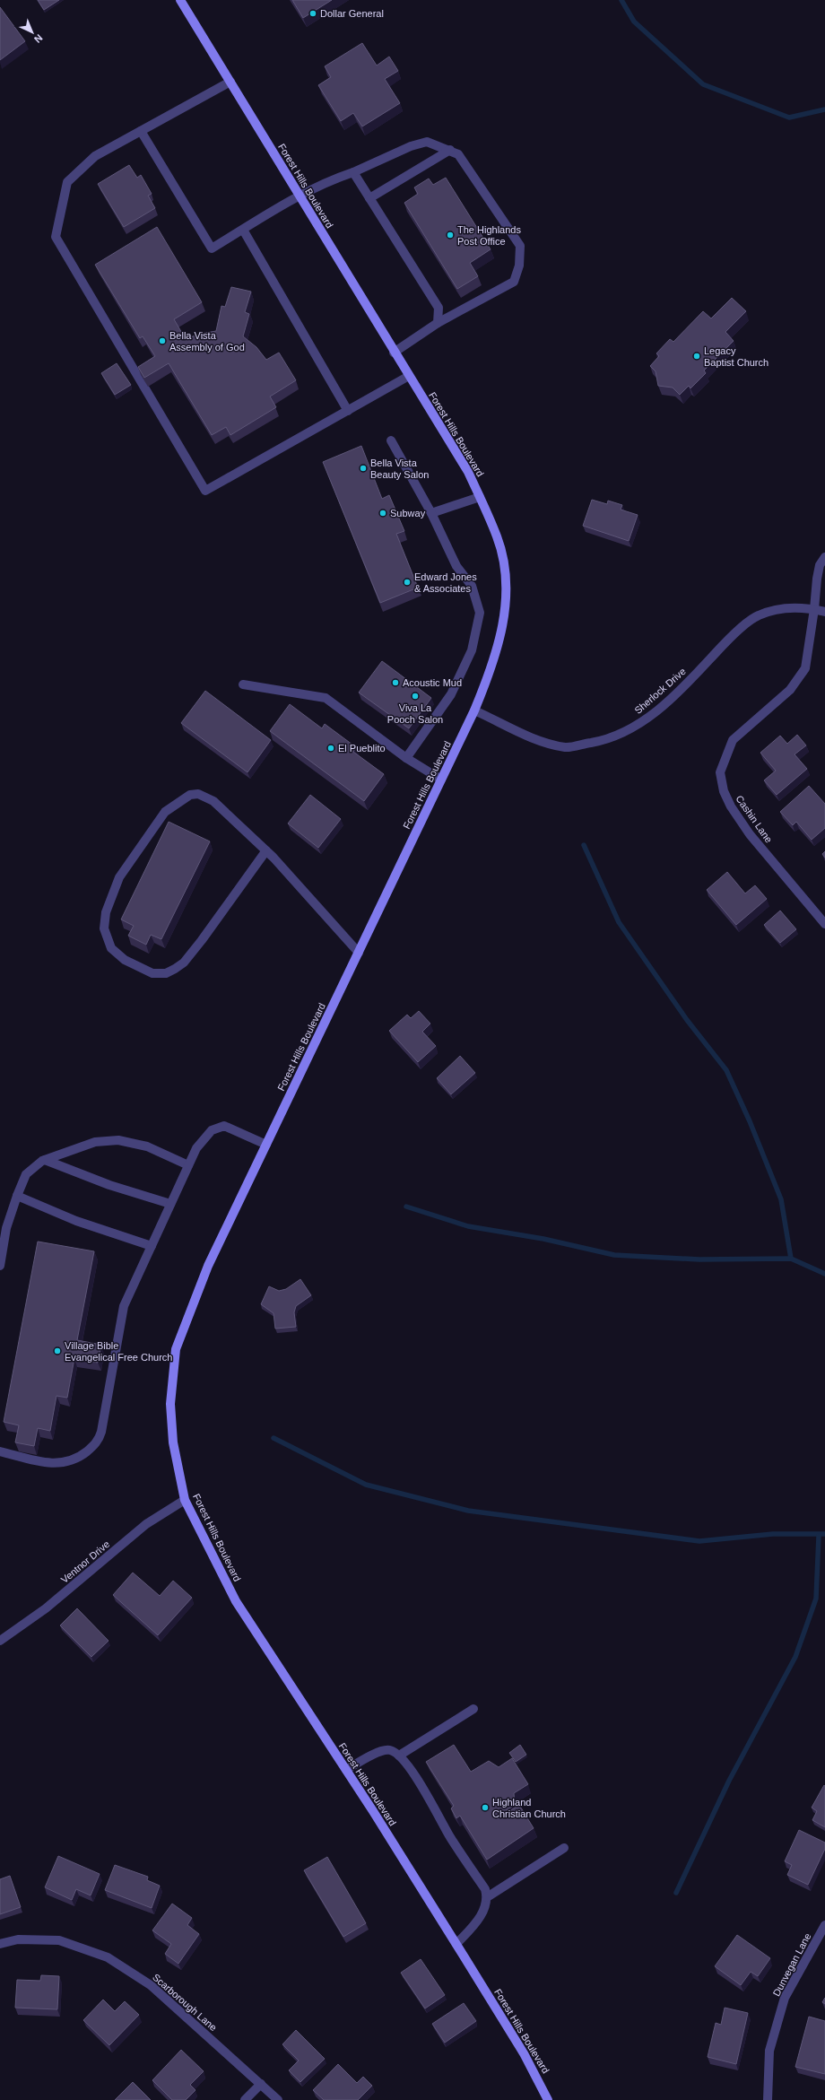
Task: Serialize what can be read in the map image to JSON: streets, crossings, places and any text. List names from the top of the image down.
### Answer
{
  "streets": {
    "main road": ["Forest Hills Boulevard"],
    "street": [
      "Sherlock Drive",
      "Cashin Lane",
      "Ventnor Drive",
      "Dunvegan Lane",
      "Scarborough Lane"
    ]
  },
  "crossings": [
    ["Forest Hills Boulevard", "Sherlock Drive"],
    ["Forest Hills Boulevard", "Ventnor Drive"],
    ["Sherlock Drive", "Cashin Lane"]
  ],
  "places": [
    "Dollar General",
    "The Highlands Post Office",
    "Bella Vista Assembly of God",
    "Legacy Baptist Church",
    "Bella Vista Beauty Salon",
    "Subway",
    "Edward Jones & Associates",
    "Acoustic Mud",
    "Viva La Pooch Salon",
    "El Pueblito",
    "Village Bible Evangelical Free Church",
    "Highland Christian Church"
  ],
  "north": "bottom right"
}
